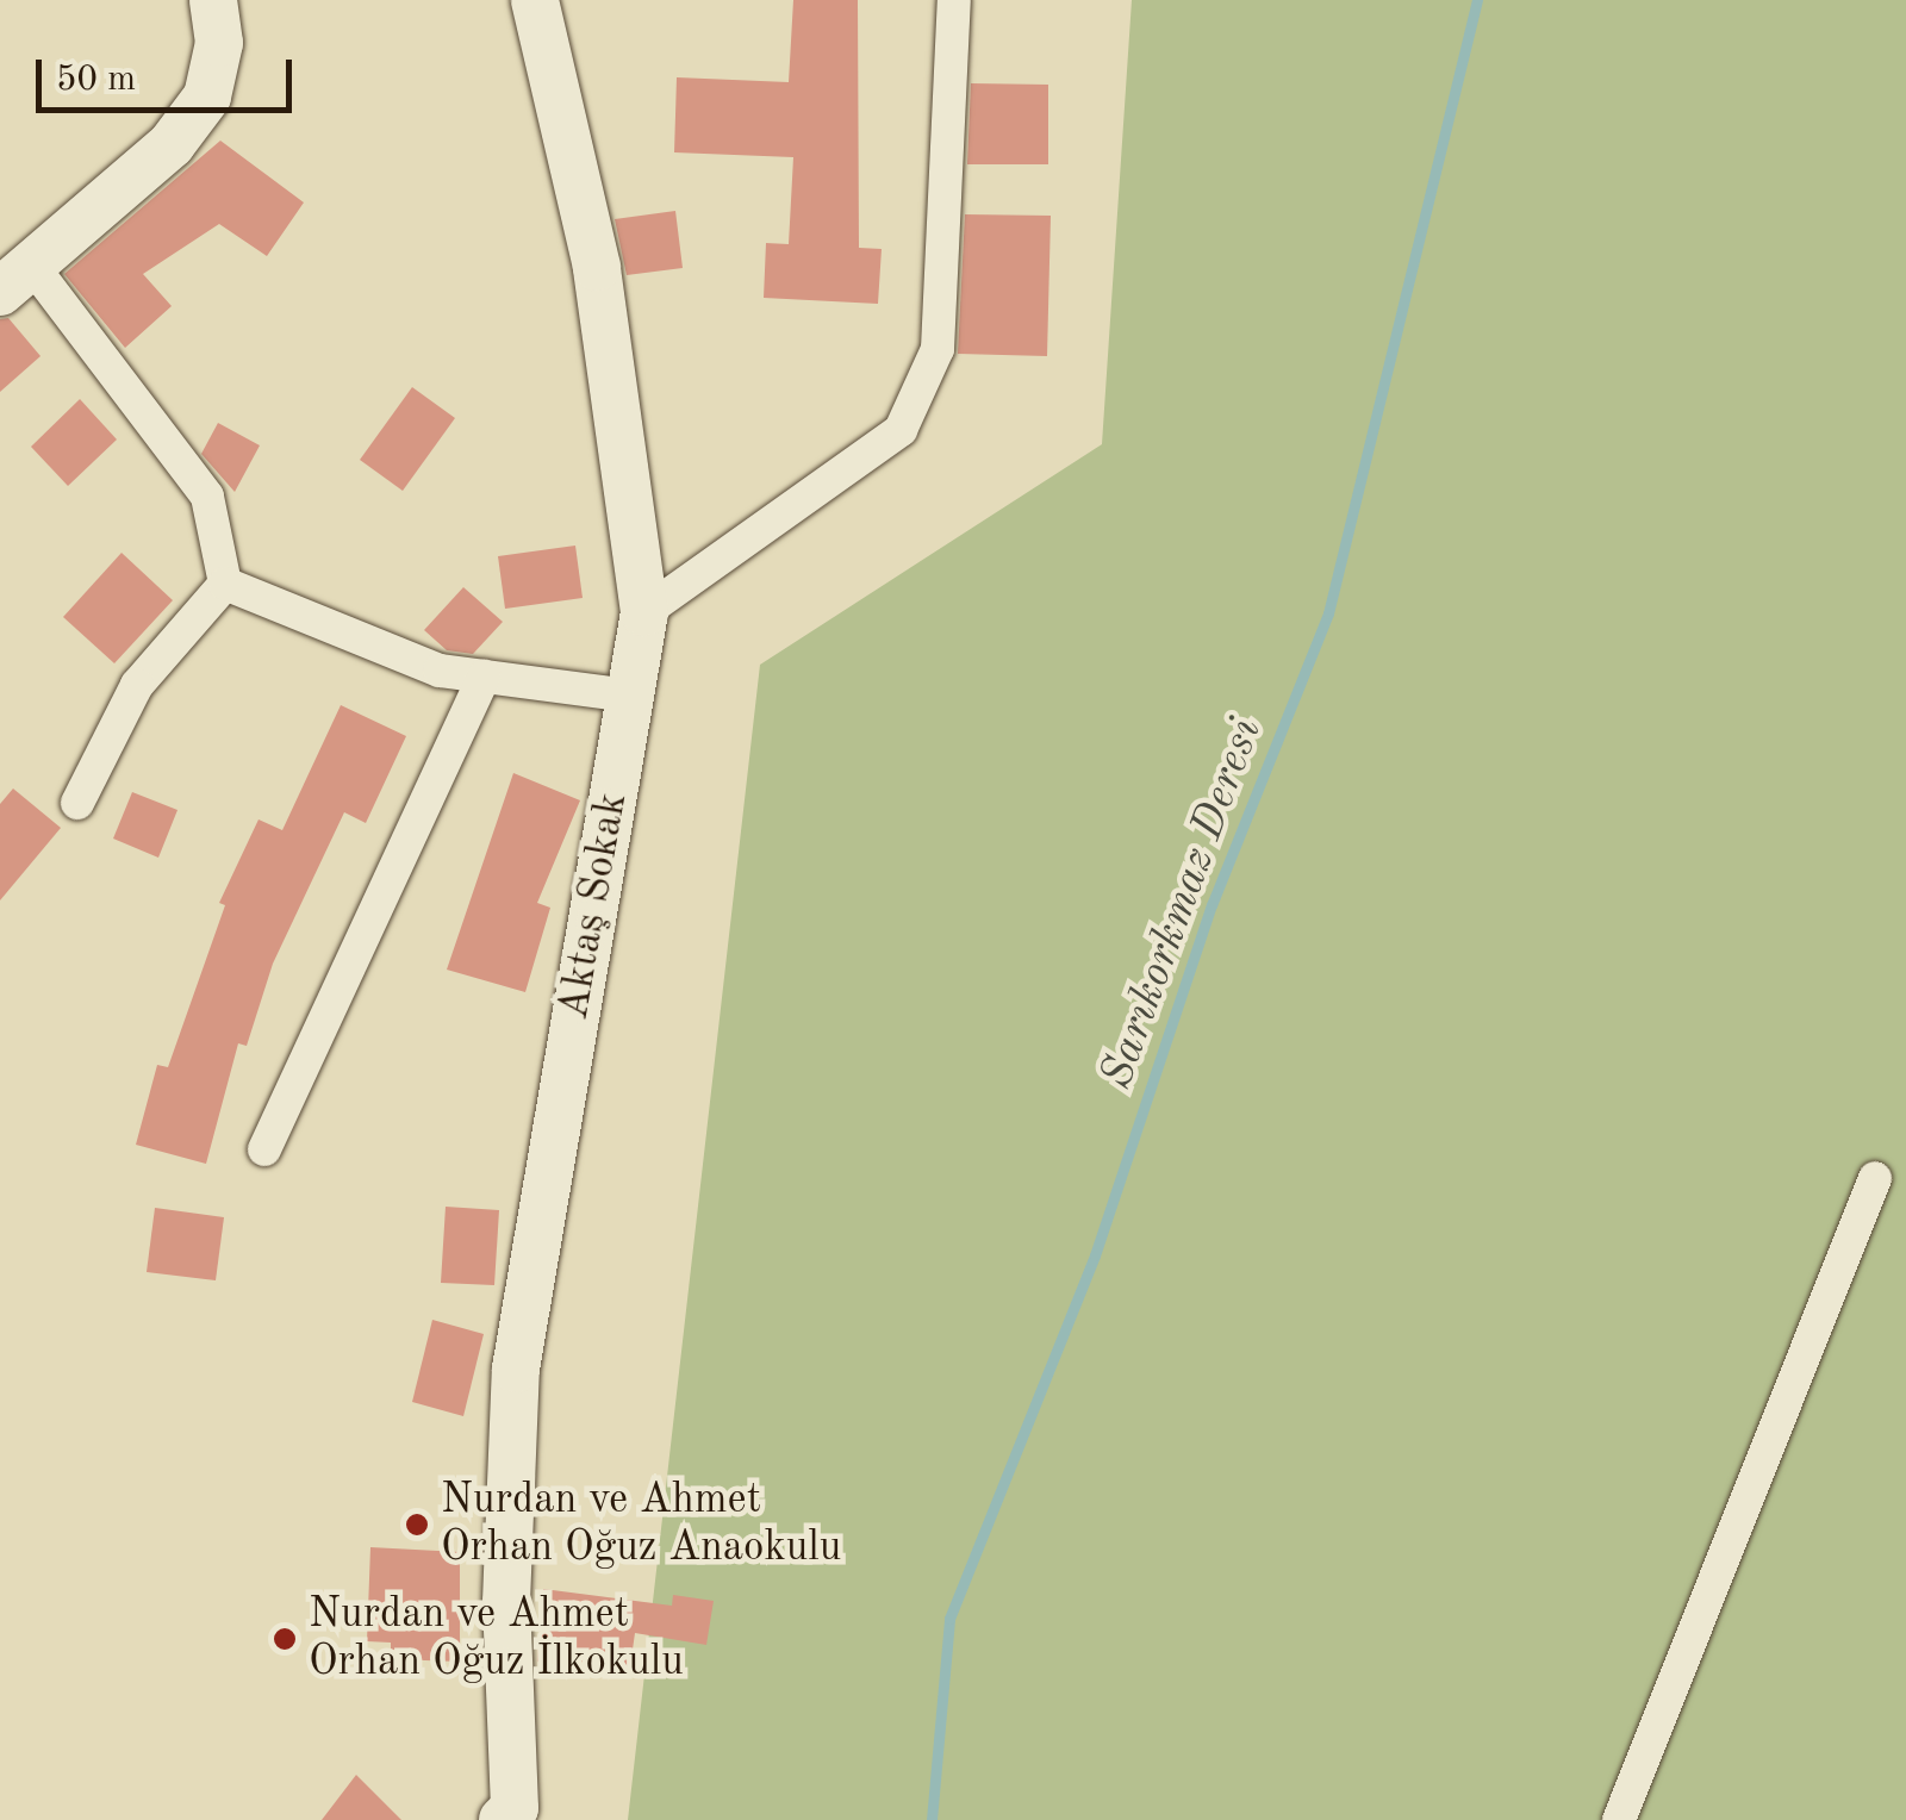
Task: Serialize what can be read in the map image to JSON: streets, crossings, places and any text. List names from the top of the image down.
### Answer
{
  "streets": {
    "street": ["Aktaş Sokak"]
  },
  "water": ["Sarıkorkmaz Deresi"],
  "places": ["Nurdan ve Ahmet Orhan Oğuz Anaokulu", "Nurdan ve Ahmet Orhan Oğuz İlkokulu"],
  "scale_bar": "50 m"
}
